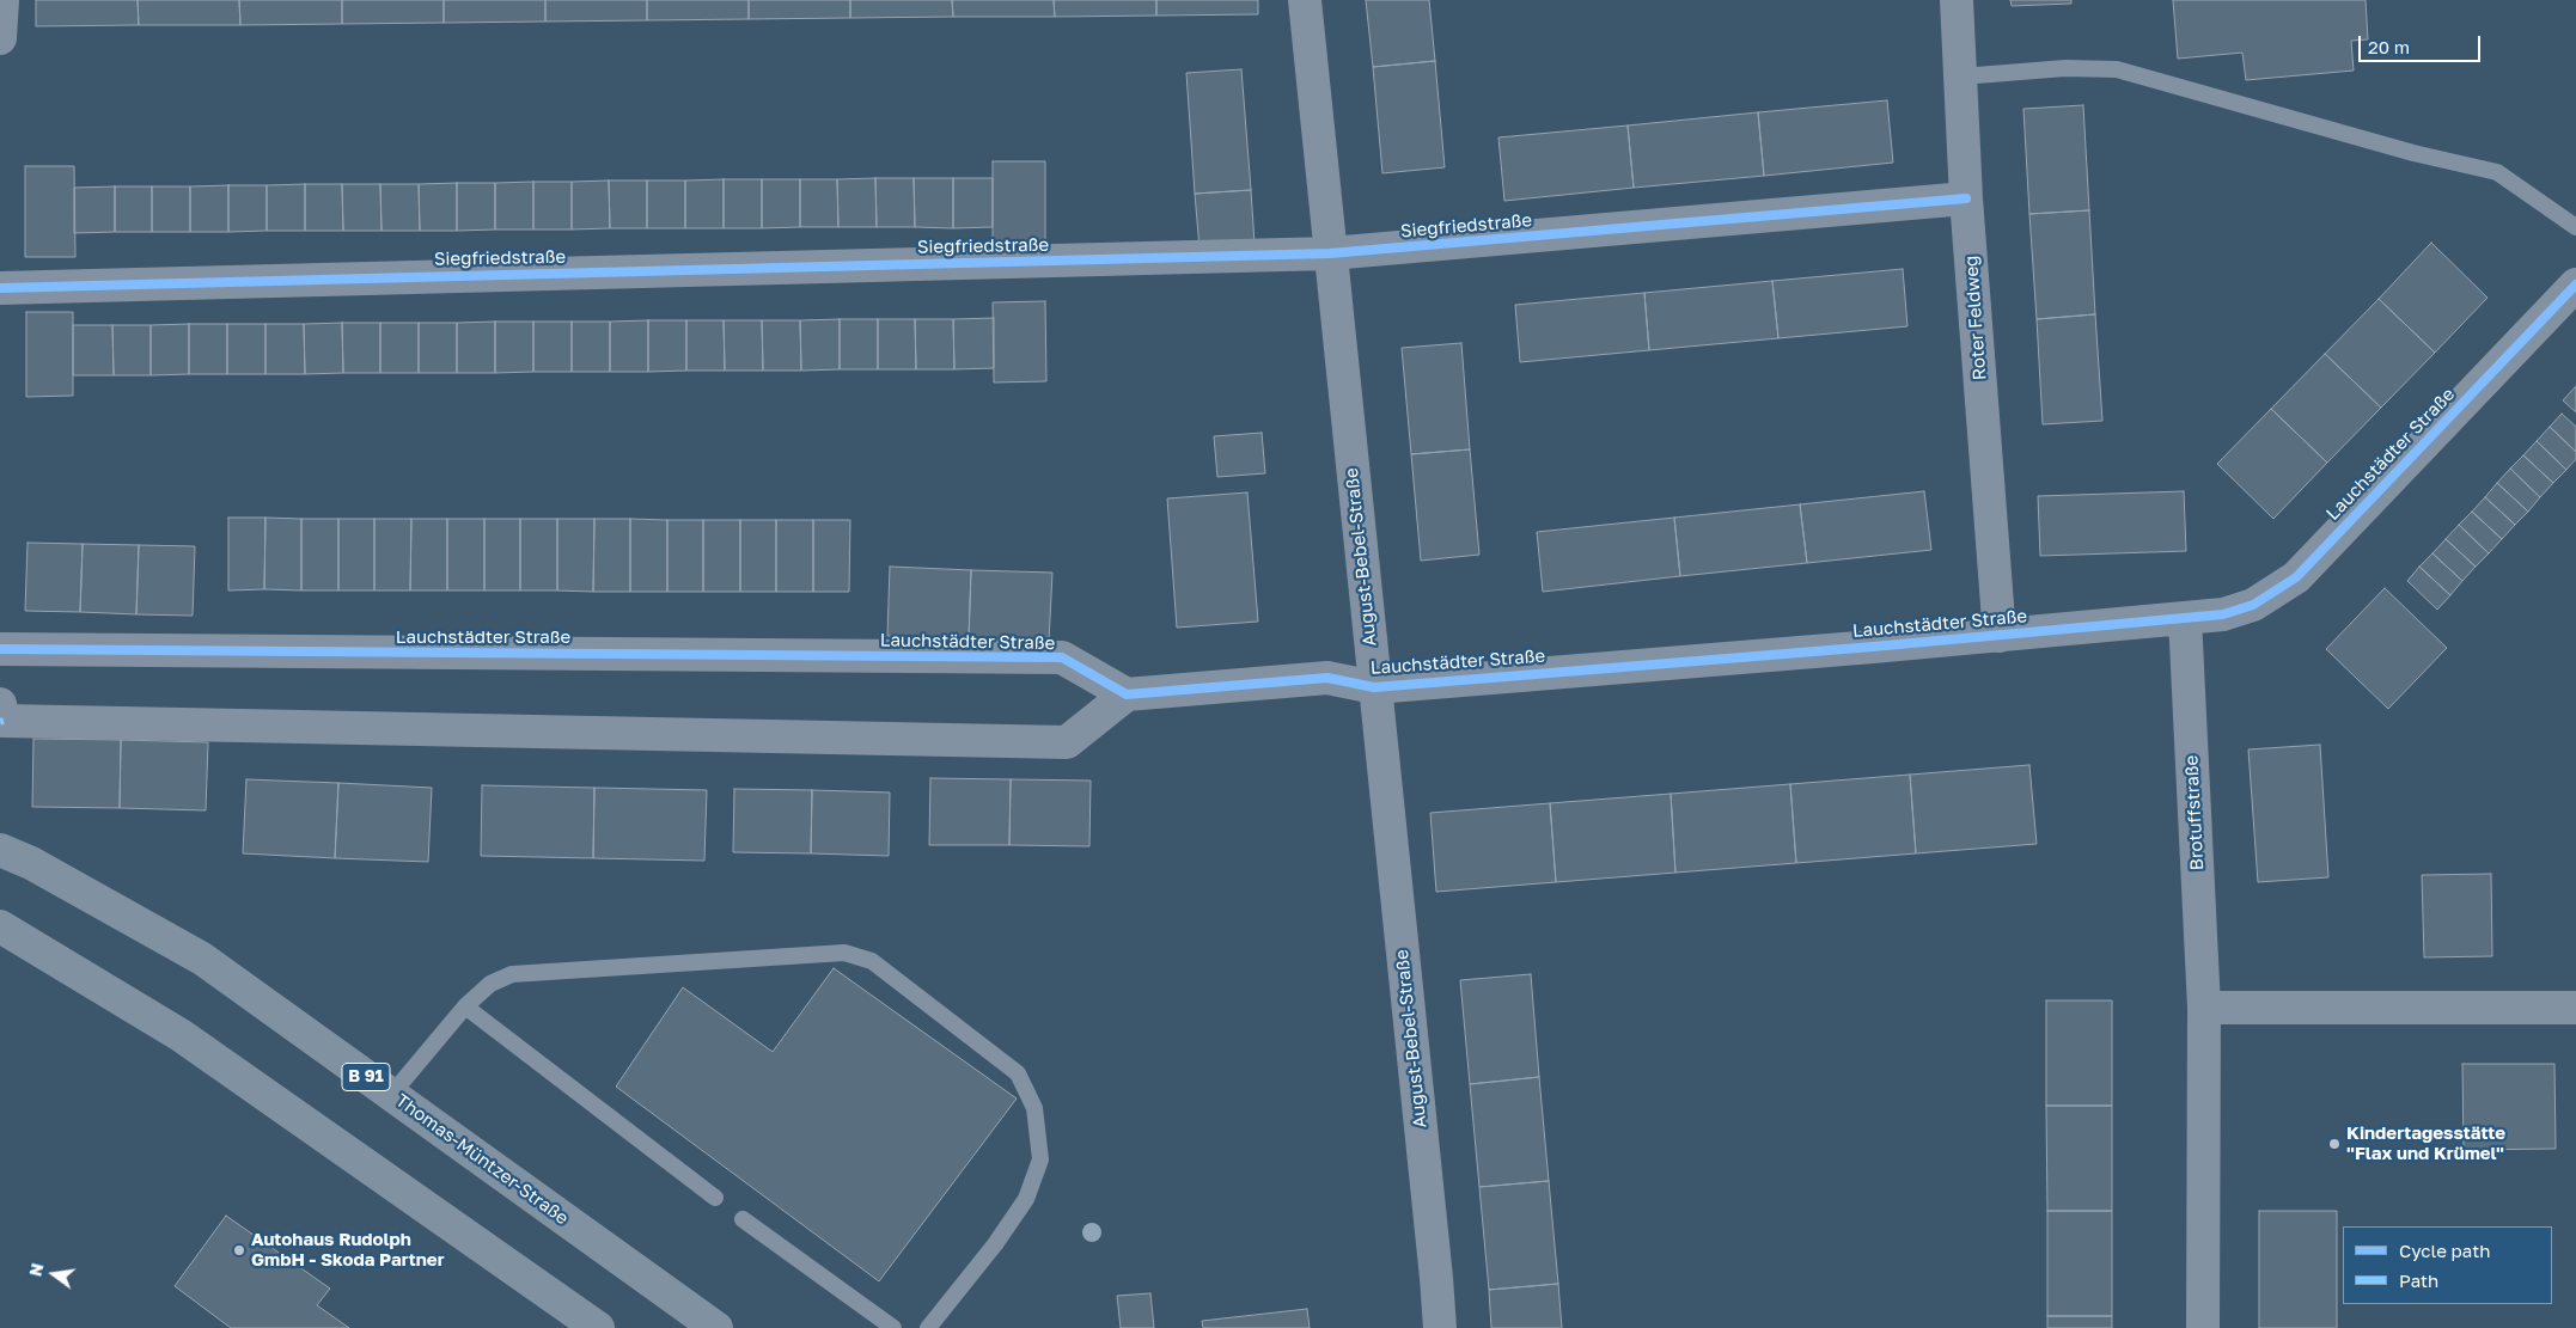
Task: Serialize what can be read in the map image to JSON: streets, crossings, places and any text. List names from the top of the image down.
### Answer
{
  "streets": {
    "main road": ["B 91", "Thomas-Müntzer-Straße"],
    "street": [
      "Siegfriedstraße",
      "Roter Feldweg",
      "Lauchstädter Straße",
      "August-Bebel-Straße",
      "Brotuffstraße"
    ]
  },
  "crossings": [
    ["Siegfriedstraße", "Roter Feldweg"],
    ["Siegfriedstraße", "August-Bebel-Straße"],
    ["Roter Feldweg", "Lauchstädter Straße"],
    ["Lauchstädter Straße", "August-Bebel-Straße"],
    ["Lauchstädter Straße", "Brotuffstraße"]
  ],
  "places": ["Kindertagesstätte \"Flax und Krümel\"", "Autohaus Rudolph GmbH - Skoda Partner"],
  "legend": ["Cycle path", "Path"],
  "scale_bar": "20 m",
  "north": "left"
}
